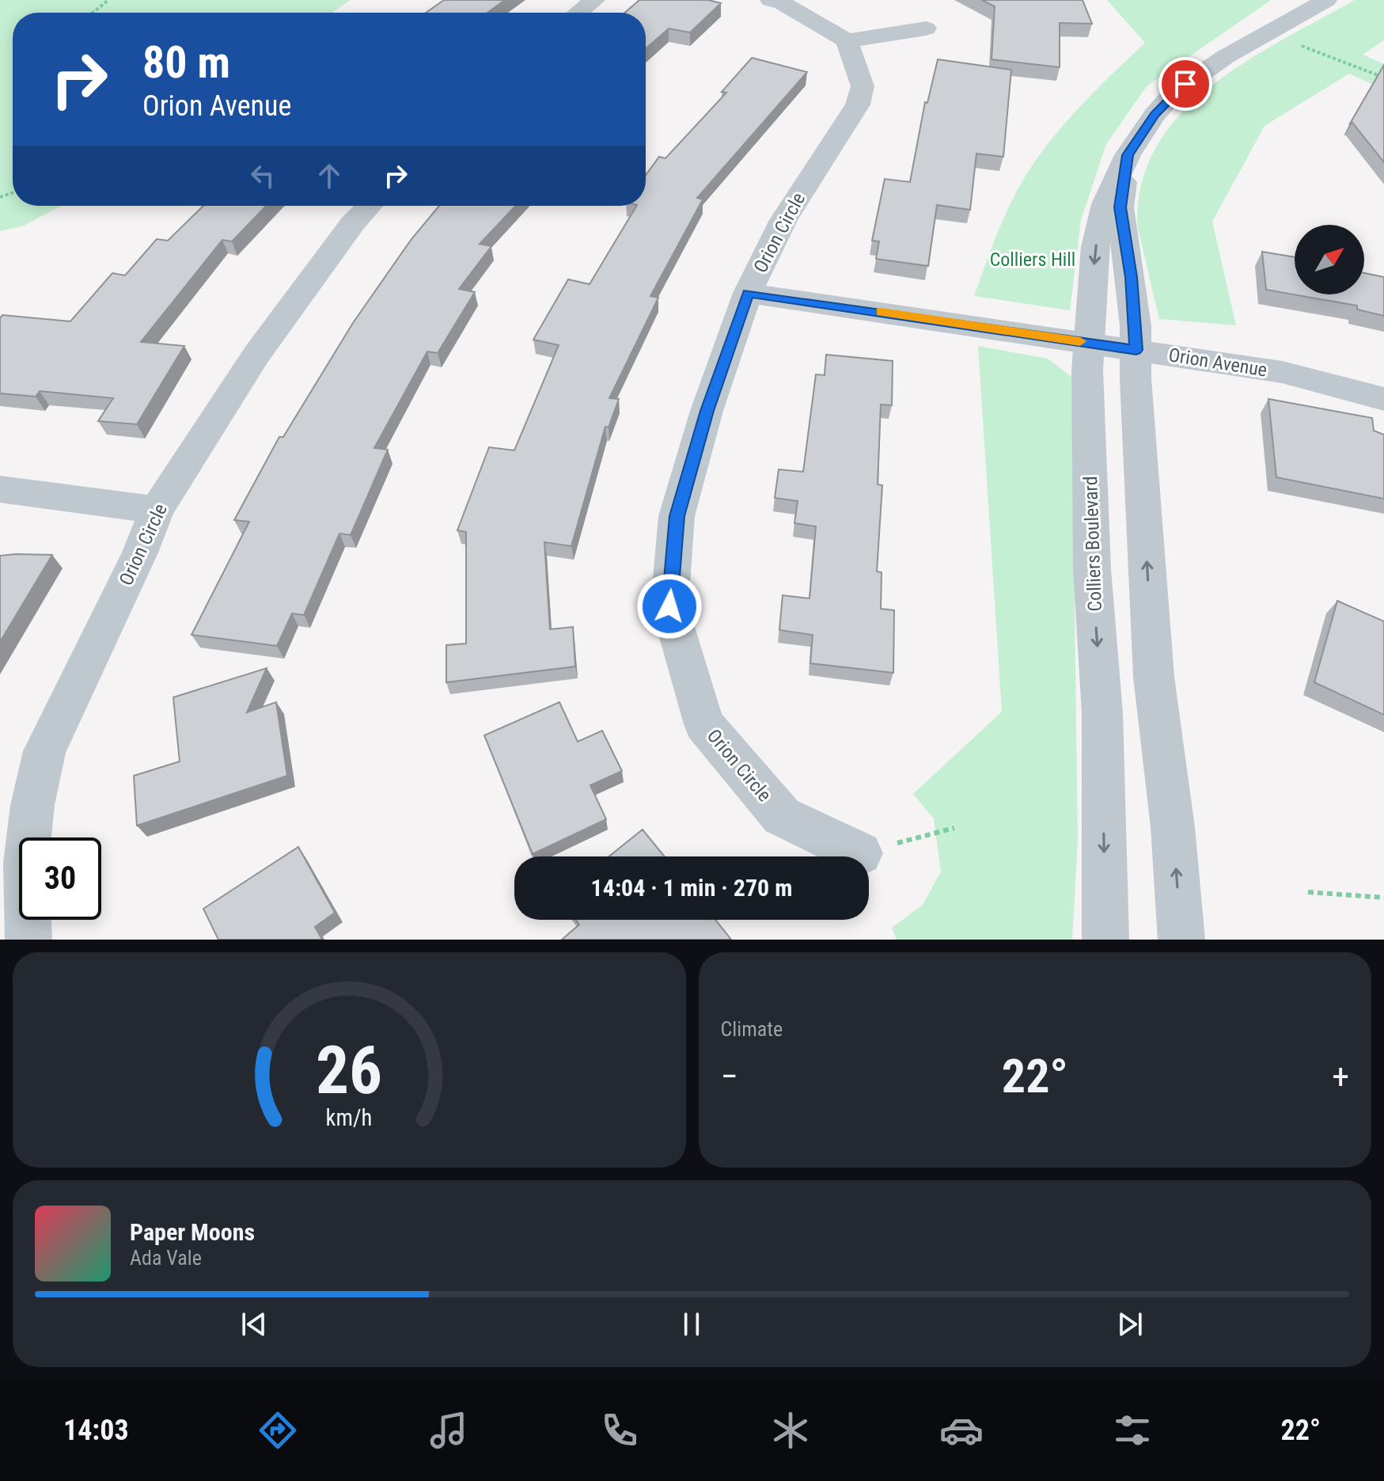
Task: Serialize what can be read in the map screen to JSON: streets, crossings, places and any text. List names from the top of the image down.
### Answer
{
  "streets": {
    "street": ["Orion Circle", "Orion Avenue", "Colliers Boulevard"]
  },
  "crossings": [
    ["Orion Circle", "Orion Avenue"],
    ["Orion Avenue", "Colliers Boulevard"]
  ],
  "parks": ["Colliers Hill"],
  "north": "top right",
  "page": {
    "turn": ["80 m", "Orion Avenue"],
    "limit": "30",
    "trip": "14:04 · 1 min · 270 m",
    "tile": "Climate",
    "heat": ["−", "22°", "+"],
    "song": ["Paper Moons", "Ada Vale"],
    "tabs": ["14:03", "22°"],
    "gauge": ["26", "km/h"]
  }
}
